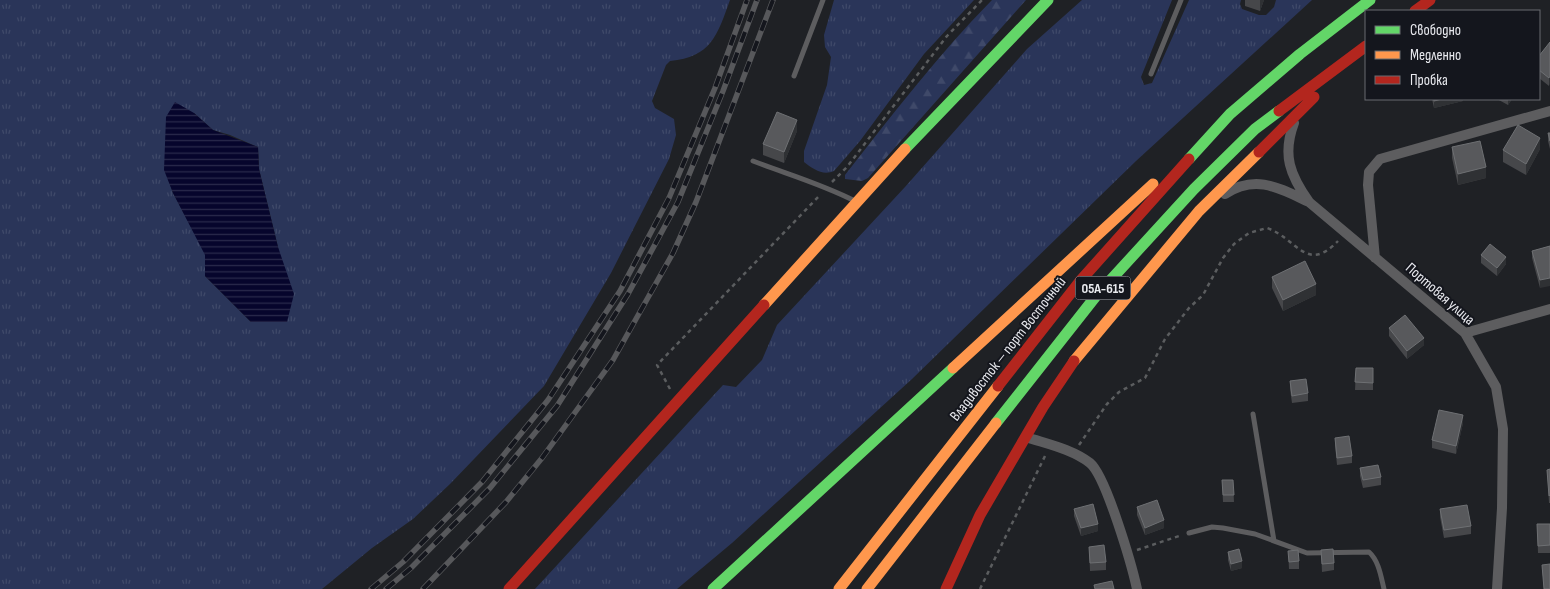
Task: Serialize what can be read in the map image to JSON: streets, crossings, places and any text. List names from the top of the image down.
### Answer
{
  "streets": {
    "main road": ["05А-615", "Владивосток — порт Восточный"],
    "street": ["Портовая улица"]
  },
  "legend": ["Свободно", "Медленно", "Пробка"]
}
